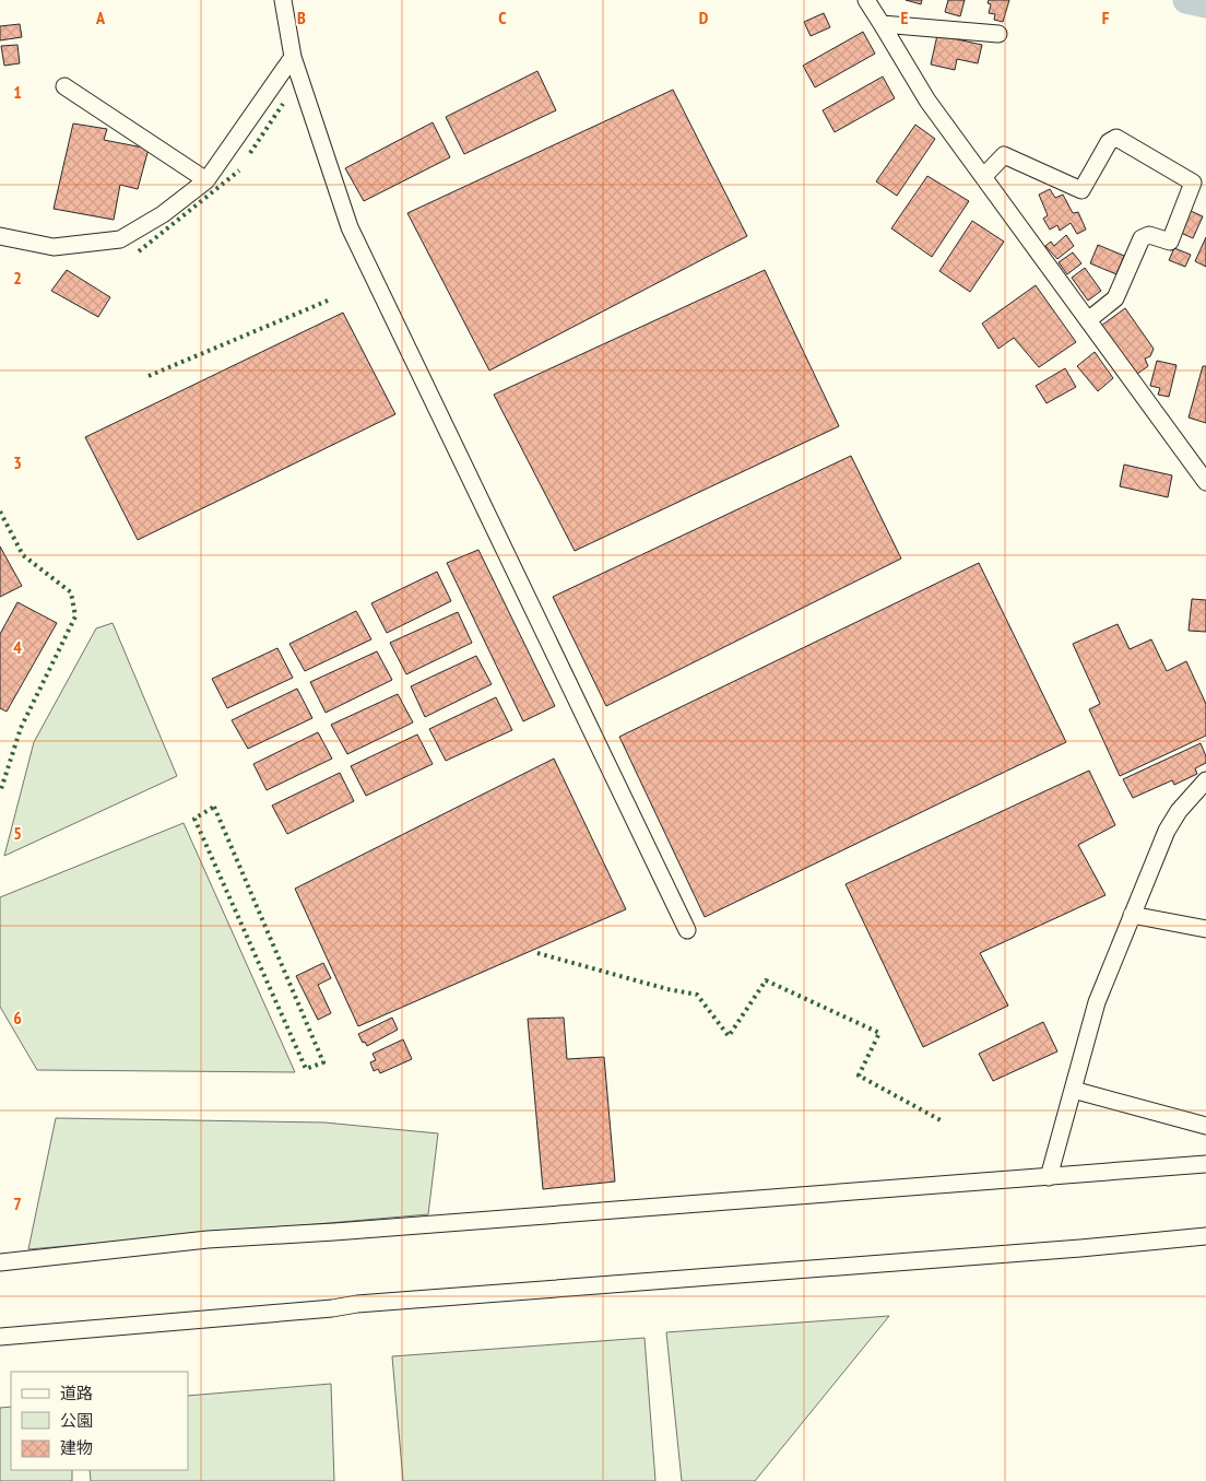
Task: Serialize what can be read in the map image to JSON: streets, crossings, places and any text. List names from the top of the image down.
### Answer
{
  "legend": ["道路", "公園", "建物"],
  "grid": {
    "columns": [
      "A",
      "B",
      "C",
      "D",
      "E",
      "F"
    ],
    "rows": [
      "1",
      "2",
      "3",
      "4",
      "5",
      "6",
      "7"
    ]
  }
}
